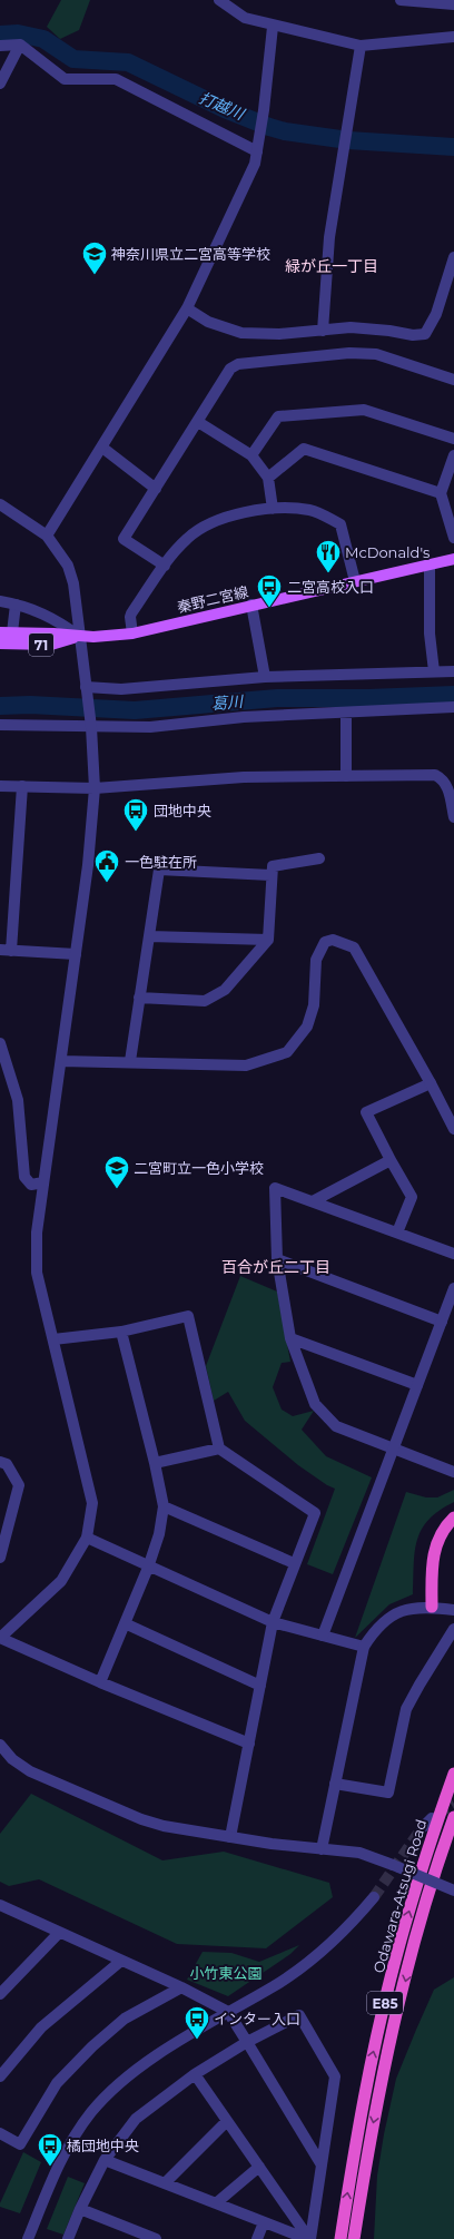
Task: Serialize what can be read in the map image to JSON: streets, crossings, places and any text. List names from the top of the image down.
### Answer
{
  "streets": {
    "highway": ["Odawara-Atsugi Road", "E85"],
    "main road": ["秦野二宮線", "71"]
  },
  "districts": ["緑が丘一丁目", "百合が丘二丁目"],
  "water": ["打越川", "葛川"],
  "parks": ["小竹東公園"],
  "places": {
    "school or university": ["神奈川県立二宮高等学校", "二宮町立一色小学校"],
    "restaurant": ["McDonald's"],
    "bus stop": [
      "二宮高校入口",
      "団地中央",
      "インター入口",
      "橘団地中央"
    ],
    "public building": ["一色駐在所"]
  }
}
